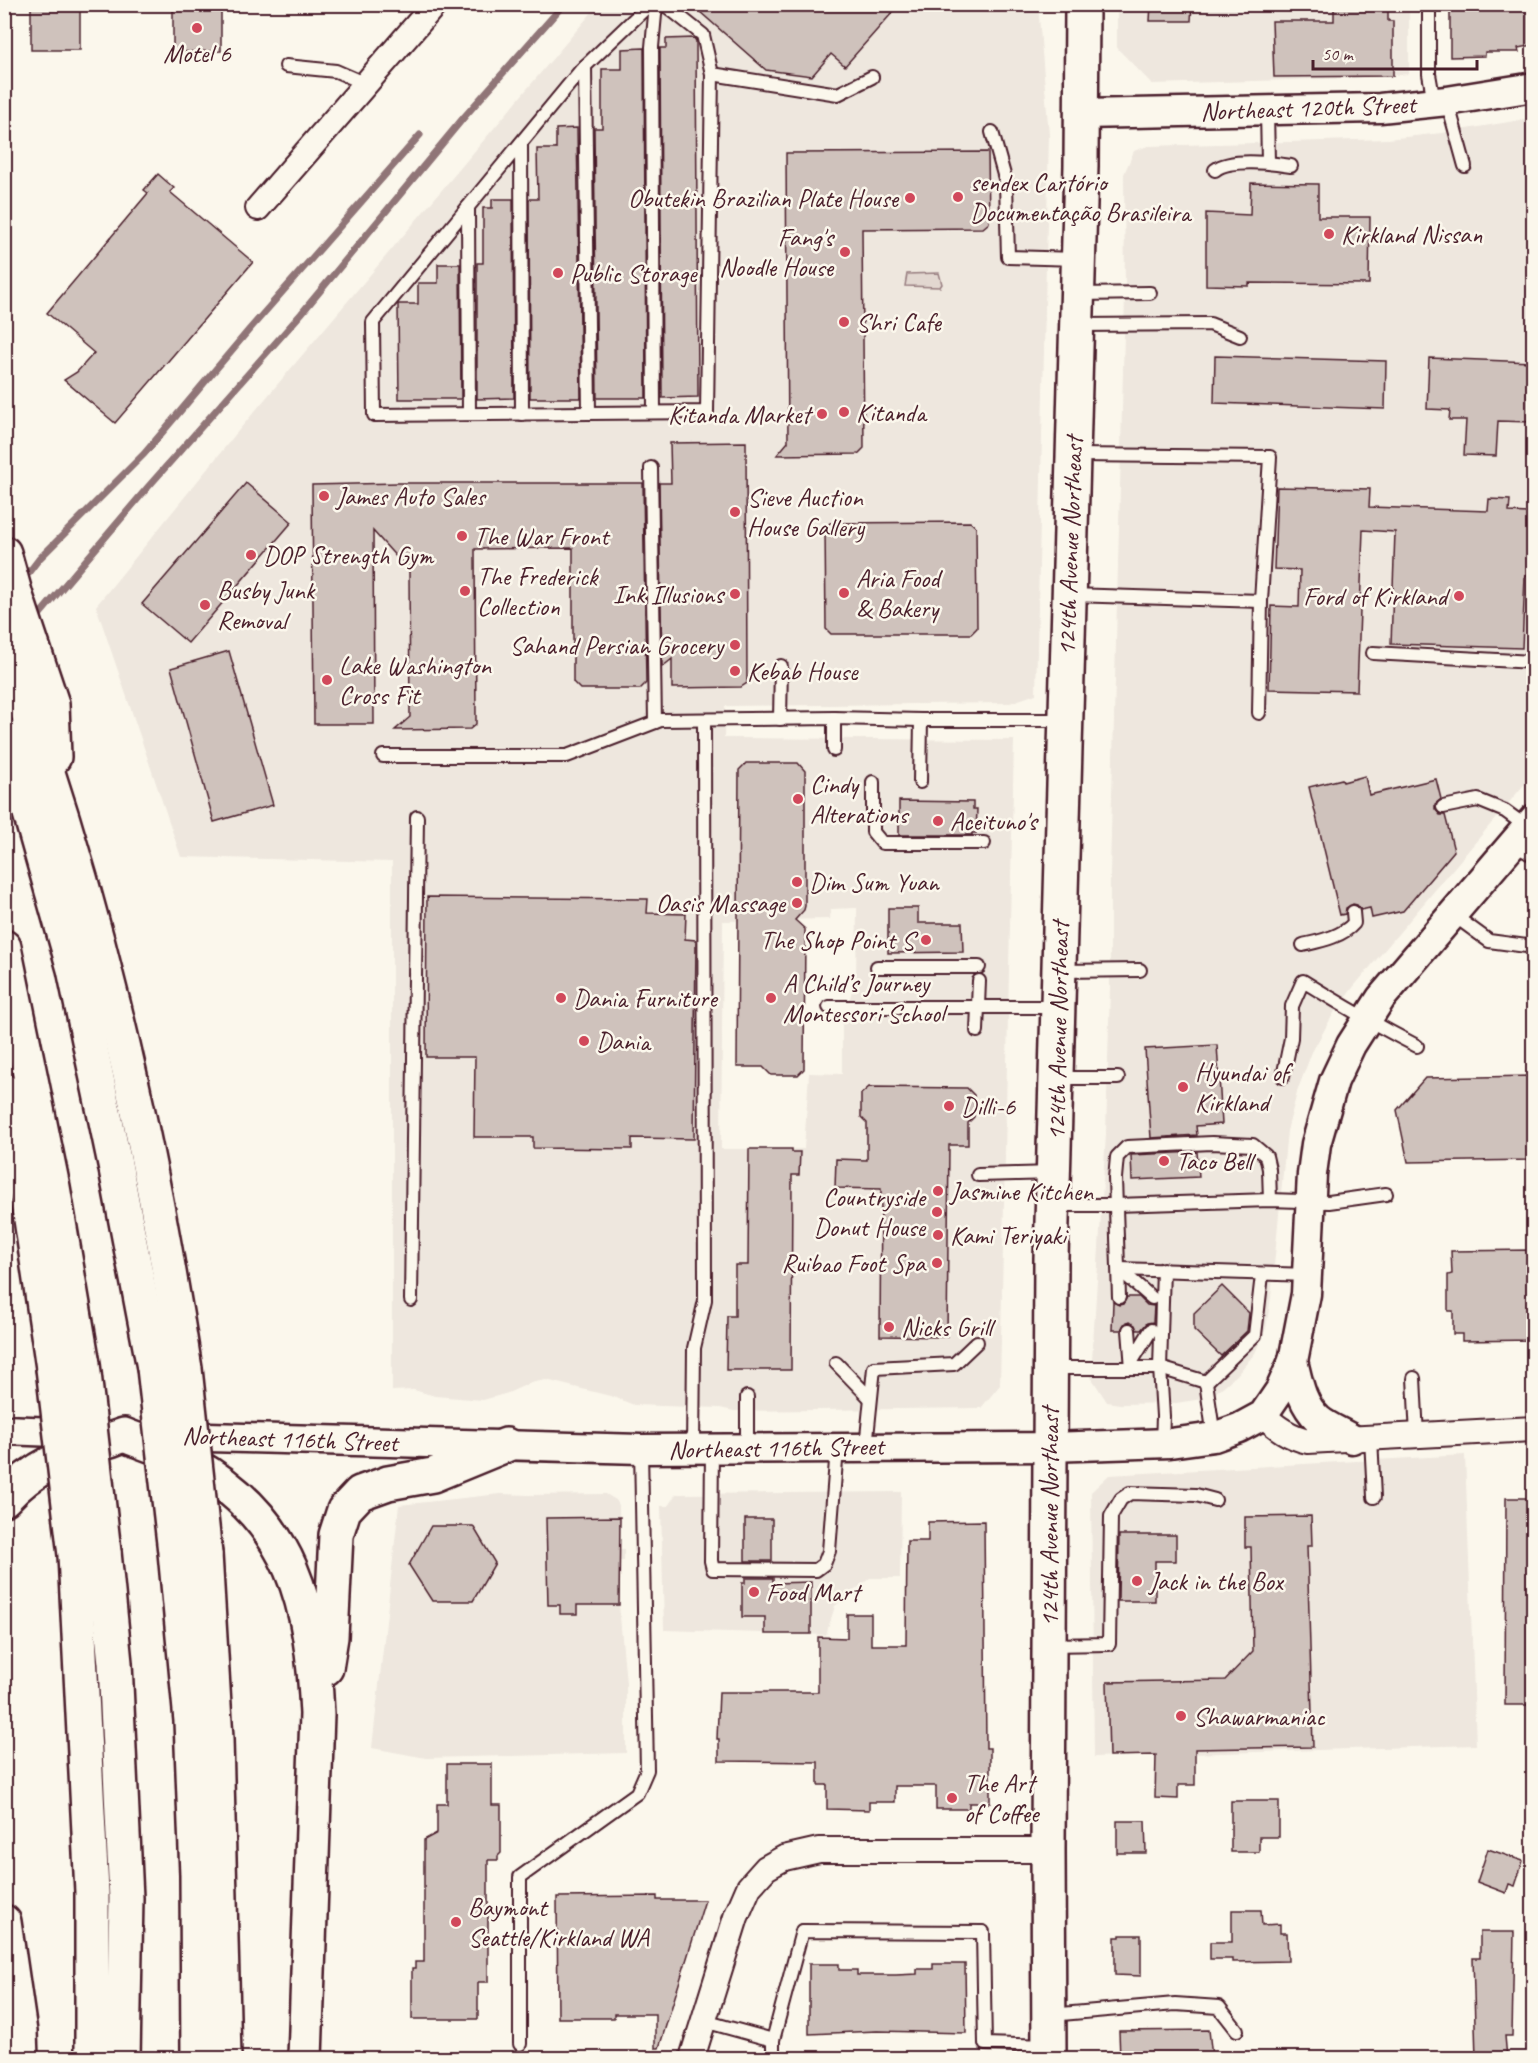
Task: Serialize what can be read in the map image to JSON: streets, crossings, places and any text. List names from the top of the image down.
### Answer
{
  "streets": {
    "main road": ["124th Avenue Northeast"],
    "street": ["Northeast 120th Street", "Northeast 116th Street"]
  },
  "crossings": [
    ["Northeast 120th Street", "124th Avenue Northeast"],
    ["124th Avenue Northeast", "Northeast 116th Street"]
  ],
  "places": [
    "Motel 6",
    "sendex Cartório Documentação Brasileira",
    "Obutekin Brazilian Plate House",
    "Kirkland Nissan",
    "Fang's Noodle House",
    "Public Storage",
    "Shri Cafe",
    "Kitanda",
    "Kitanda Market",
    "James Auto Sales",
    "Sieve Auction House Gallery",
    "The War Front",
    "DOP Strength Gym",
    "The Frederick Collection",
    "Aria Food & Bakery",
    "Ink Illusions",
    "Ford of Kirkland",
    "Busby Junk Removal",
    "Sahand Persian Grocery",
    "Kebab House",
    "Lake Washington Cross Fit",
    "Cindy Alterations",
    "Aceituno's",
    "Dim Sum Yuan",
    "Oasis Massage",
    "The Shop Point S",
    "Dania Furniture",
    "A Child’s Journey Montessori School",
    "Dania",
    "Hyundai of Kirkland",
    "Dilli-6",
    "Taco Bell",
    "Jasmine Kitchen",
    "Countryside Donut House",
    "Kami Teriyaki",
    "Ruibao Foot Spa",
    "Nicks Grill",
    "Jack in the Box",
    "Food Mart",
    "Shawarmaniac",
    "The Art of Coffee",
    "Baymont Seattle/Kirkland WA"
  ],
  "scale_bar": "50 m"
}
